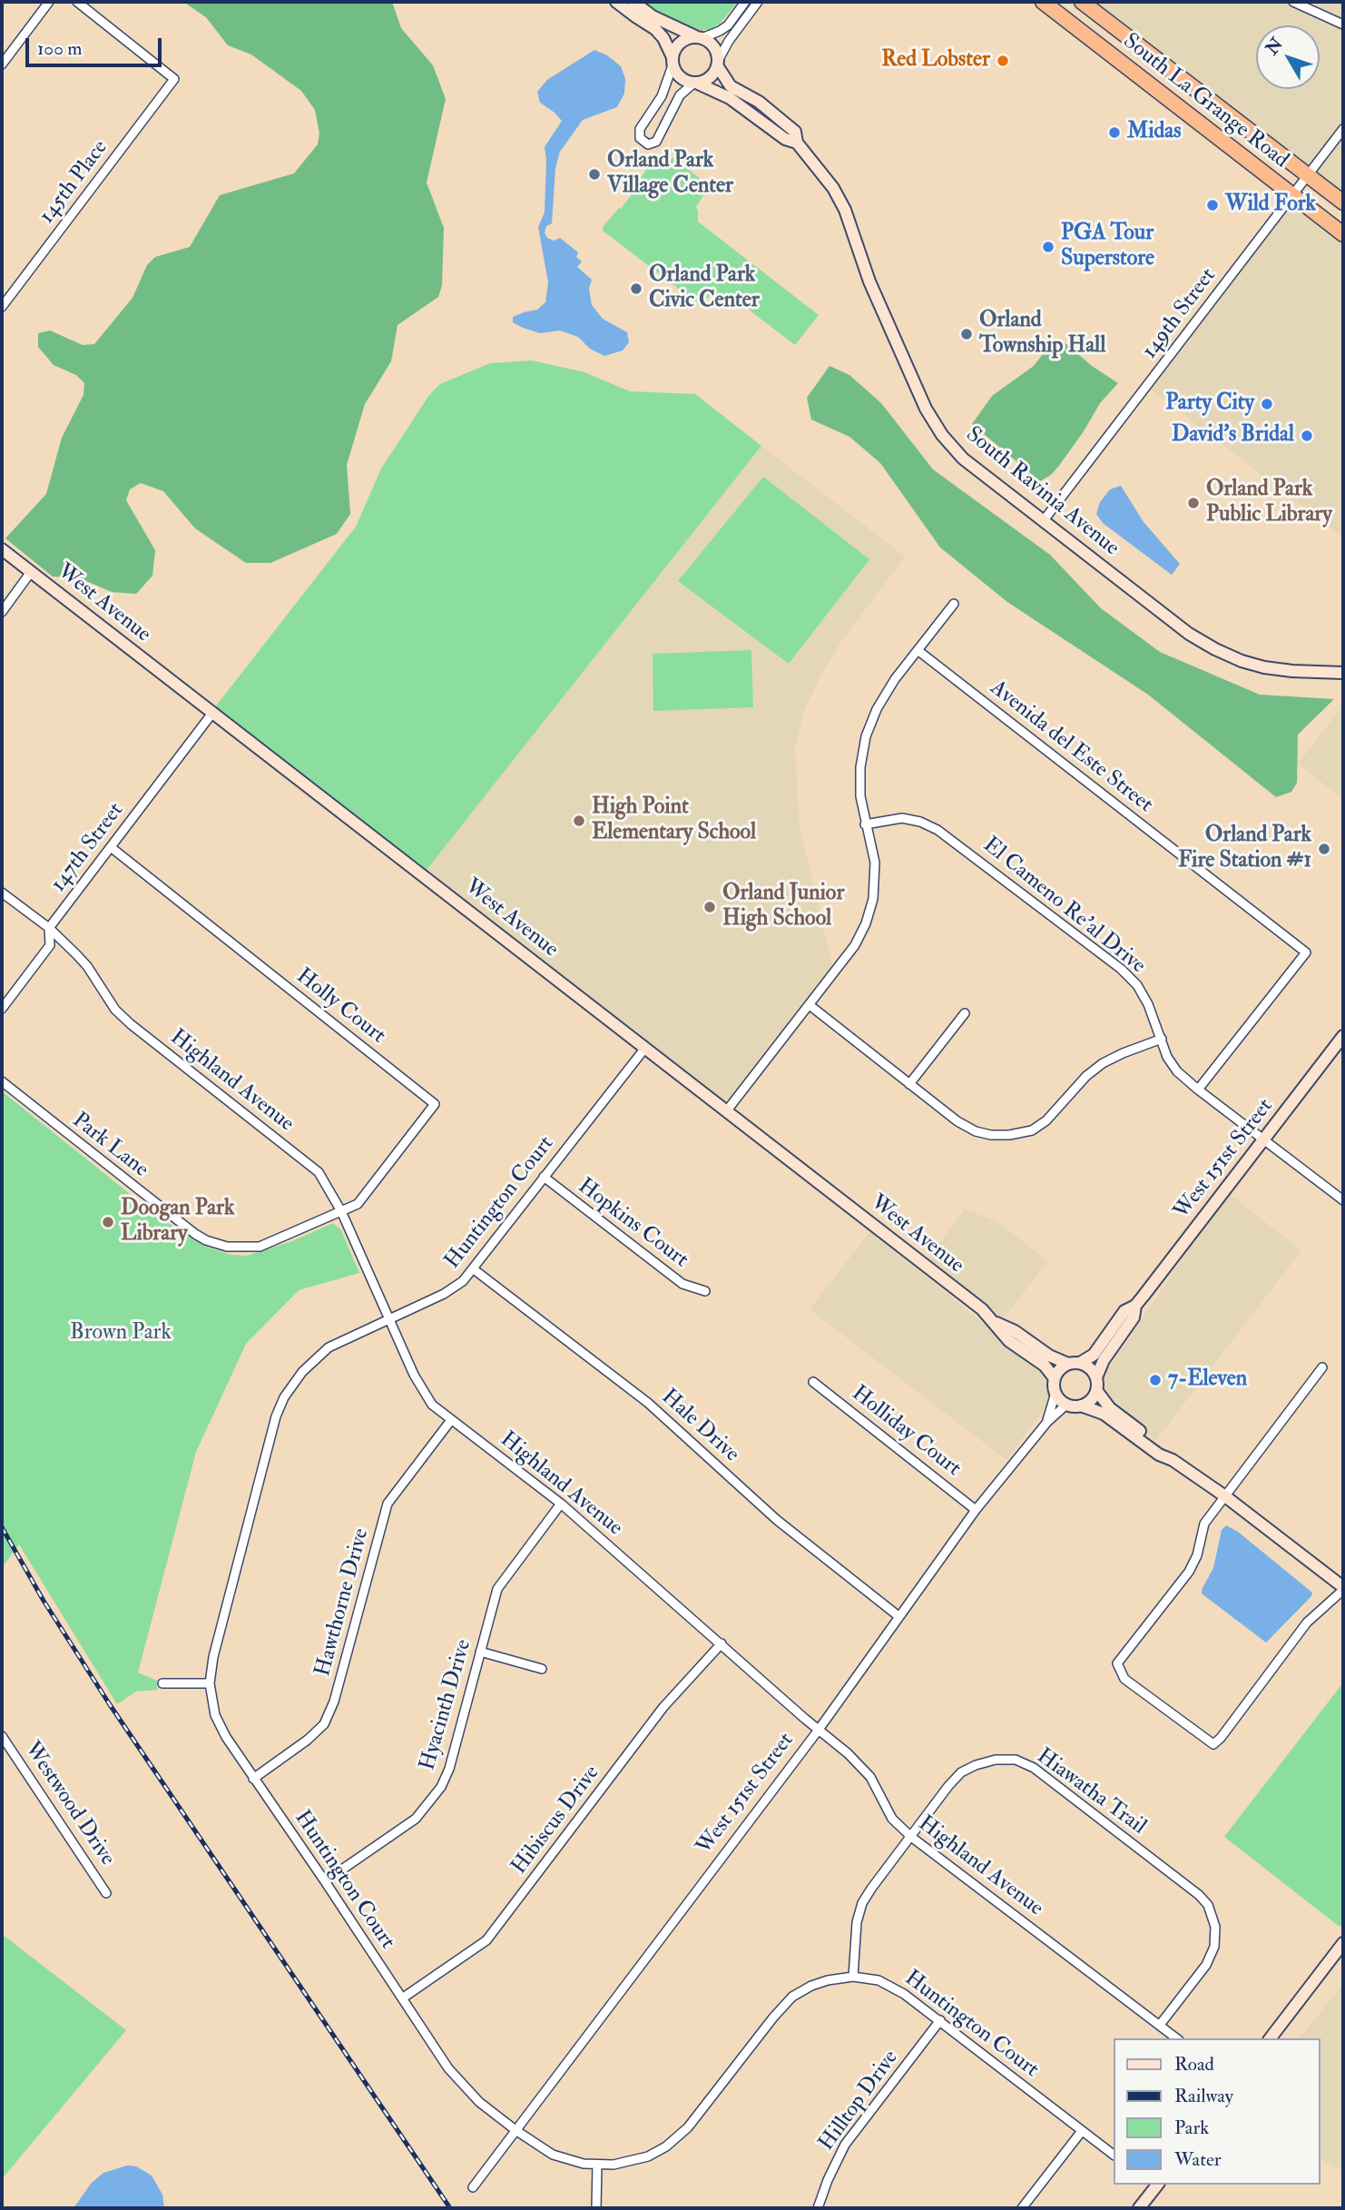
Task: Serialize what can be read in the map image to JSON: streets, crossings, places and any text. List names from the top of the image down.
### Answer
{
  "streets": {
    "highway": ["South La Grange Road"],
    "street": [
      "145th Place",
      "149th Street",
      "South Ravinia Avenue",
      "West Avenue",
      "Avenida del Este Street",
      "147th Street",
      "El Cameno Re'al Drive",
      "Holly Court",
      "Highland Avenue",
      "Park Lane",
      "West 151st Street",
      "Huntington Court",
      "Hopkins Court",
      "Hale Drive",
      "Holliday Court",
      "Hawthorne Drive",
      "Hyacinth Drive",
      "Hiawatha Trail",
      "Westwood Drive",
      "Hibiscus Drive",
      "Hilltop Drive"
    ]
  },
  "crossings": [
    ["South La Grange Road", "149th Street"],
    ["149th Street", "South Ravinia Avenue"],
    ["West Avenue", "147th Street"],
    ["West Avenue", "West 151st Street"],
    ["West Avenue", "Huntington Court"],
    ["Avenida del Este Street", "El Cameno Re'al Drive"],
    ["147th Street", "Holly Court"],
    ["147th Street", "Highland Avenue"],
    ["El Cameno Re'al Drive", "West 151st Street"],
    ["Holly Court", "Highland Avenue"],
    ["Holly Court", "Park Lane"],
    ["Highland Avenue", "Park Lane"],
    ["Highland Avenue", "West 151st Street"],
    ["Highland Avenue", "Huntington Court"],
    ["Highland Avenue", "Hawthorne Drive"],
    ["Highland Avenue", "Hyacinth Drive"],
    ["Highland Avenue", "Hiawatha Trail"],
    ["Highland Avenue", "Hibiscus Drive"],
    ["West 151st Street", "Huntington Court"],
    ["West 151st Street", "Hale Drive"],
    ["West 151st Street", "Holliday Court"],
    ["Huntington Court", "Hopkins Court"],
    ["Huntington Court", "Hale Drive"],
    ["Huntington Court", "Hawthorne Drive"],
    ["Huntington Court", "Hyacinth Drive"],
    ["Huntington Court", "Hiawatha Trail"],
    ["Huntington Court", "Hibiscus Drive"],
    ["Huntington Court", "Hilltop Drive"]
  ],
  "parks": ["Brown Park"],
  "places": [
    "Red Lobster",
    "Midas",
    "Orland Park Village Center",
    "Wild Fork",
    "PGA Tour Superstore",
    "Orland Park Civic Center",
    "Orland Township Hall",
    "Party City",
    "David's Bridal",
    "Orland Park Public Library",
    "High Point Elementary School",
    "Orland Park Fire Station #1",
    "Orland Junior High School",
    "Doogan Park Library",
    "7-Eleven"
  ],
  "legend": [
    "Road",
    "Railway",
    "Park",
    "Water"
  ],
  "scale_bar": "100 m",
  "north": "top left"
}
